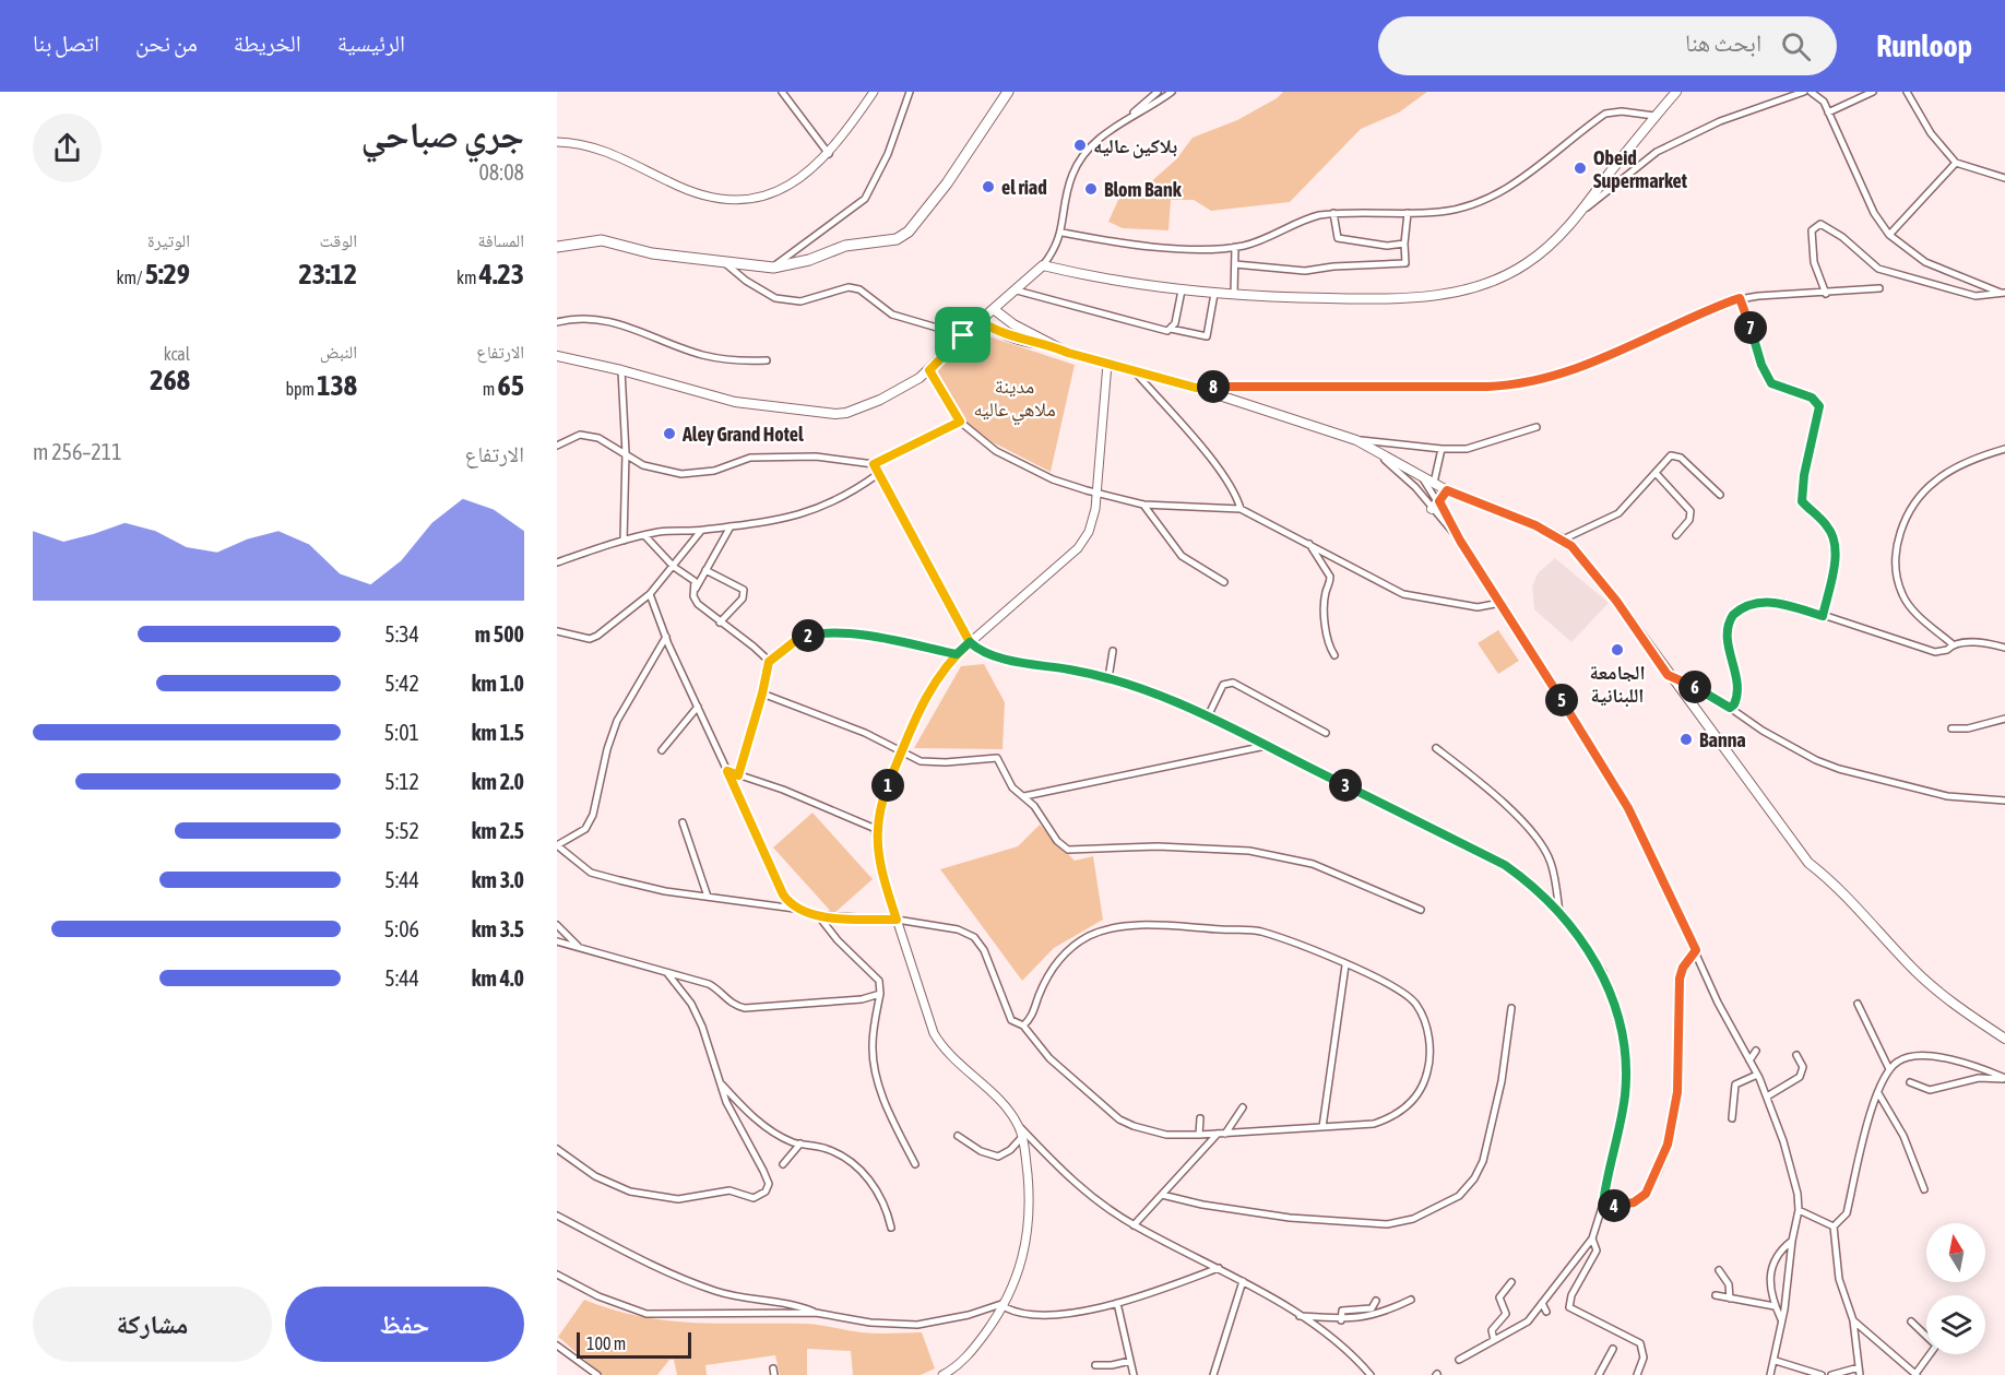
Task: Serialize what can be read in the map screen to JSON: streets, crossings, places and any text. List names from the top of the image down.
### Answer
{
  "parks": ["مدينة ملاهي عاليه"],
  "places": [
    "بلاكين عاليه",
    "Obeid Supermarket",
    "el riad",
    "Blom Bank",
    "Aley Grand Hotel",
    "الجامعة اللبنانية",
    "Banna"
  ],
  "scale_bar": "100 m",
  "north": "top",
  "page": {
    "header": "Runloop",
    "search": "ابحث هنا",
    "nav": [
      "الرئيسية",
      "الخريطة",
      "من نحن",
      "اتصل بنا"
    ],
    "heading": ["جري صباحي", "08:08"],
    "stats": [
      ["المسافة", "4.23 km"],
      ["الوقت", "23:12"],
      ["الوتيرة", "5:29 /km"],
      ["الارتفاع", "65 m"],
      ["النبض", "138 bpm"],
      ["kcal", "268"]
    ],
    "pins": [
      "7",
      "8",
      "2",
      "6",
      "5",
      "1",
      "3",
      "4"
    ],
    "chart": ["الارتفاع", "211–256 m"],
    "list": [
      {
        "name": "500 m",
        "note": "5:34"
      },
      {
        "name": "1.0 km",
        "note": "5:42"
      },
      {
        "name": "1.5 km",
        "note": "5:01"
      },
      {
        "name": "2.0 km",
        "note": "5:12"
      },
      {
        "name": "2.5 km",
        "note": "5:52"
      },
      {
        "name": "3.0 km",
        "note": "5:44"
      },
      {
        "name": "3.5 km",
        "note": "5:06"
      },
      {
        "name": "4.0 km",
        "note": "5:44"
      }
    ],
    "buttons": ["حفظ", "مشاركة"],
    "scale": "100 m"
  }
}
